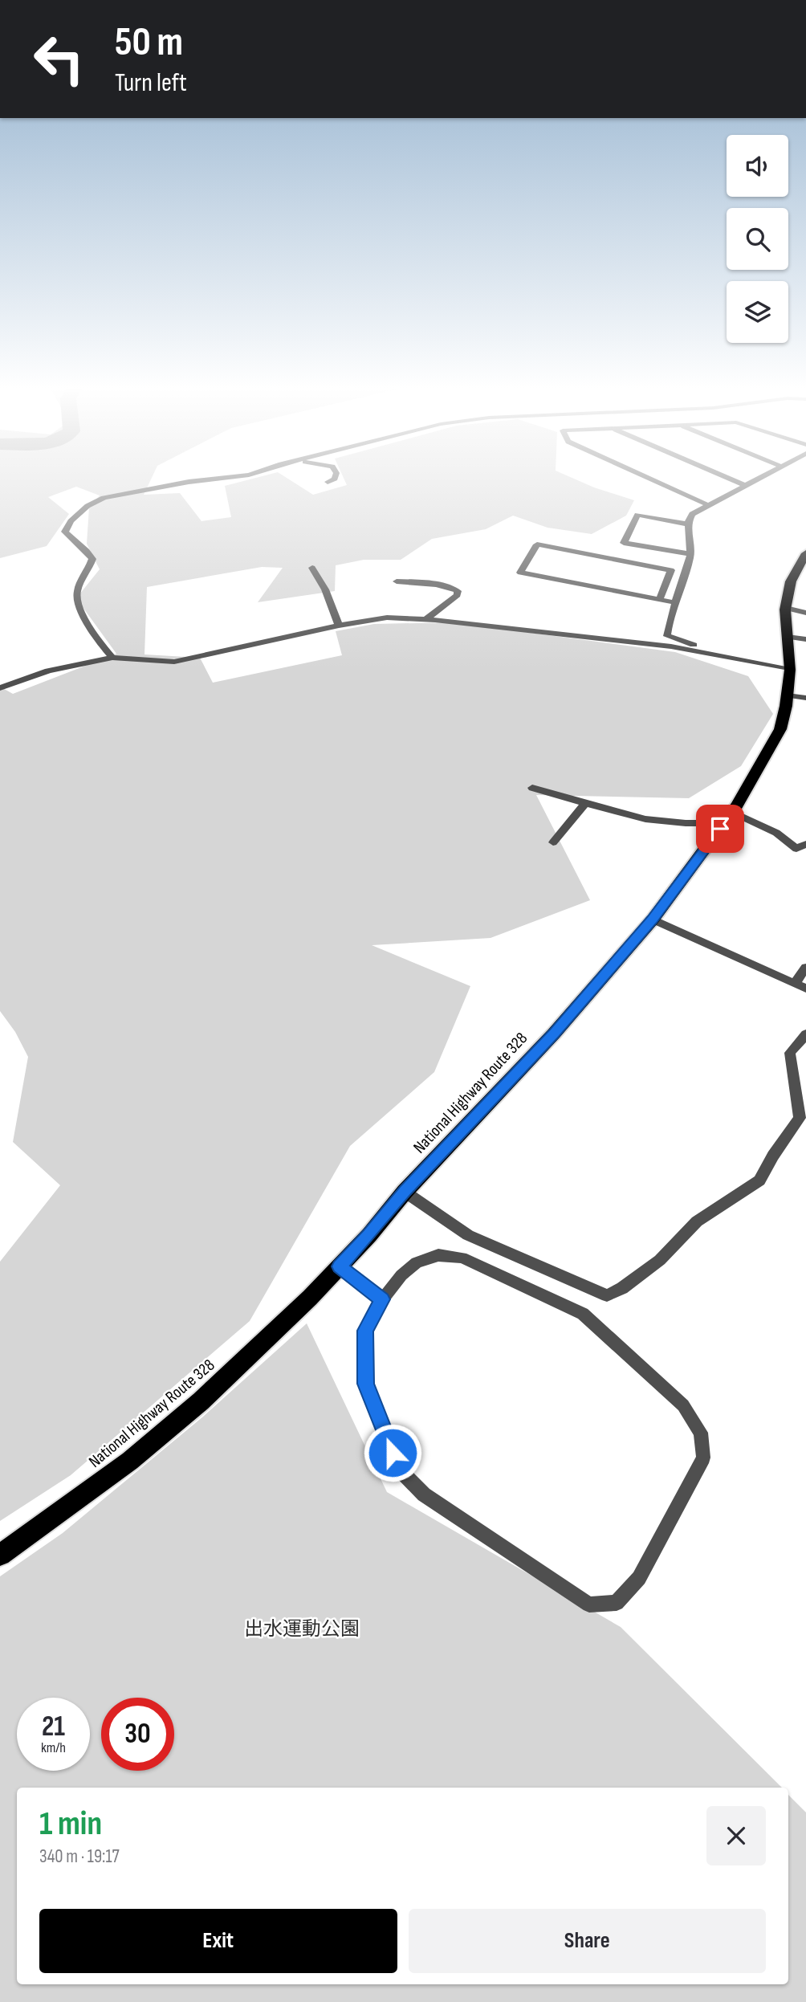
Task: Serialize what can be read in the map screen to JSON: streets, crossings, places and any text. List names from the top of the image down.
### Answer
{
  "streets": {
    "highway": ["National Highway Route 328"]
  },
  "parks": ["出水運動公園"],
  "page": {
    "turn": ["50 m", "Turn left"],
    "speed": "21 km/h",
    "limit": "30",
    "heading": ["1 min", "340 m · 19:17"],
    "buttons": ["Exit", "Share"]
  }
}
